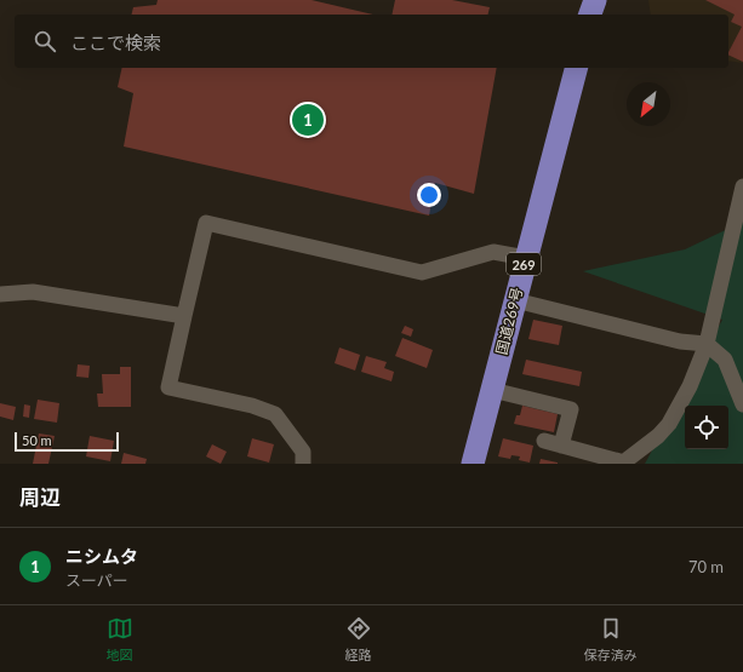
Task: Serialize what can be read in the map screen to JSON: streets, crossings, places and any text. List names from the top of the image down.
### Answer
{
  "streets": {
    "highway": ["269", "国道269号"]
  },
  "scale_bar": "50 m",
  "north": "bottom left",
  "page": {
    "search": "ここで検索",
    "pins": "1",
    "scale": "50 m",
    "heading": "周辺",
    "list": [
      {
        "mark": "1",
        "name": "ニシムタ",
        "note": "スーパー",
        "value": "70 m"
      }
    ],
    "nav": ["地図", "経路", "保存済み"]
  }
}
